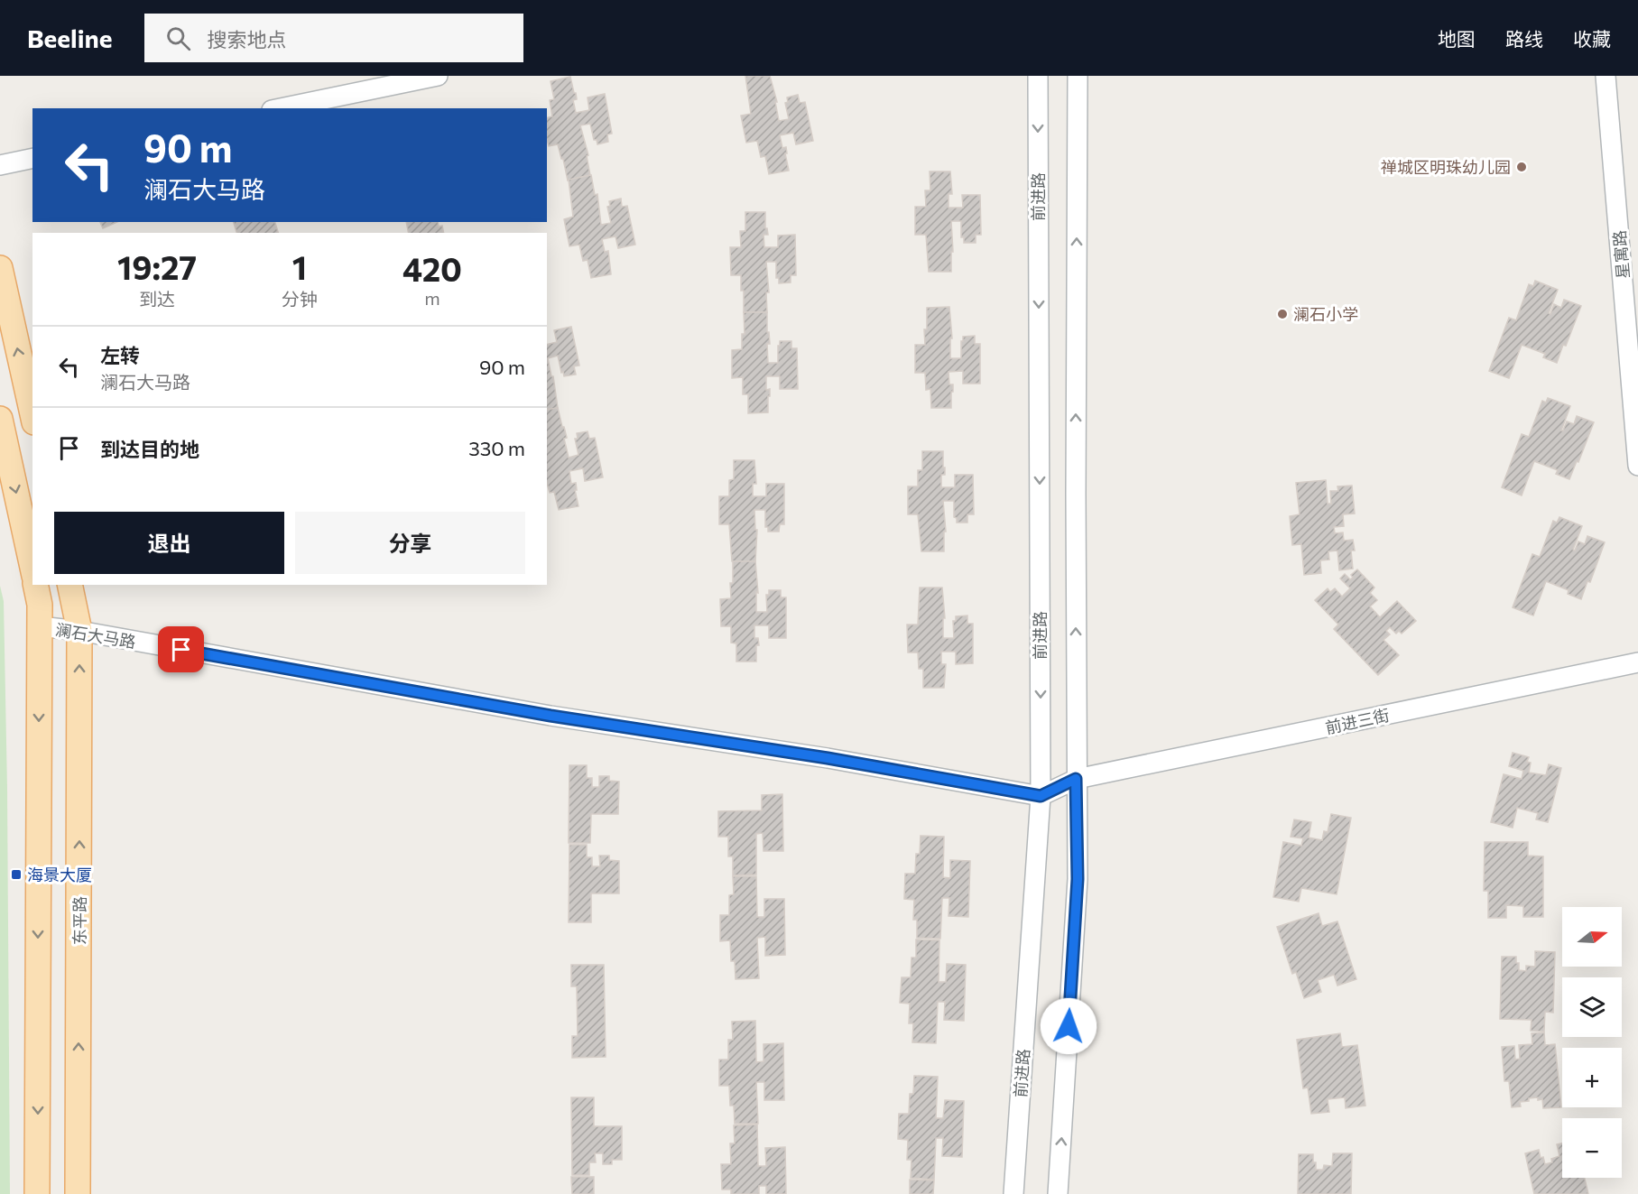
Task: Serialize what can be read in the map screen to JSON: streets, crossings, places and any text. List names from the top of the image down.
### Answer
{
  "streets": {
    "main road": ["东平路"],
    "street": [
      "前进路",
      "星寓路",
      "澜石大马路",
      "前进三街"
    ]
  },
  "crossings": [
    ["前进路", "澜石大马路"],
    ["澜石大马路", "东平路"]
  ],
  "places": {
    "other": ["禅城区明珠幼儿园", "澜石小学"],
    "transit": ["海景大厦"]
  },
  "north": "right",
  "page": {
    "header": "Beeline",
    "search": "搜索地点",
    "nav": ["地图", "路线", "收藏"],
    "turn": ["90 m", "澜石大马路"],
    "eta": [
      "19:27",
      "到达",
      "1",
      "分钟",
      "420",
      "m"
    ],
    "list": [
      {
        "name": "左转",
        "note": "澜石大马路",
        "value": "90 m"
      },
      {
        "name": "到达目的地",
        "value": "330 m"
      }
    ],
    "buttons": ["退出", "分享"],
    "map_buttons": ["+", "−"]
  }
}
